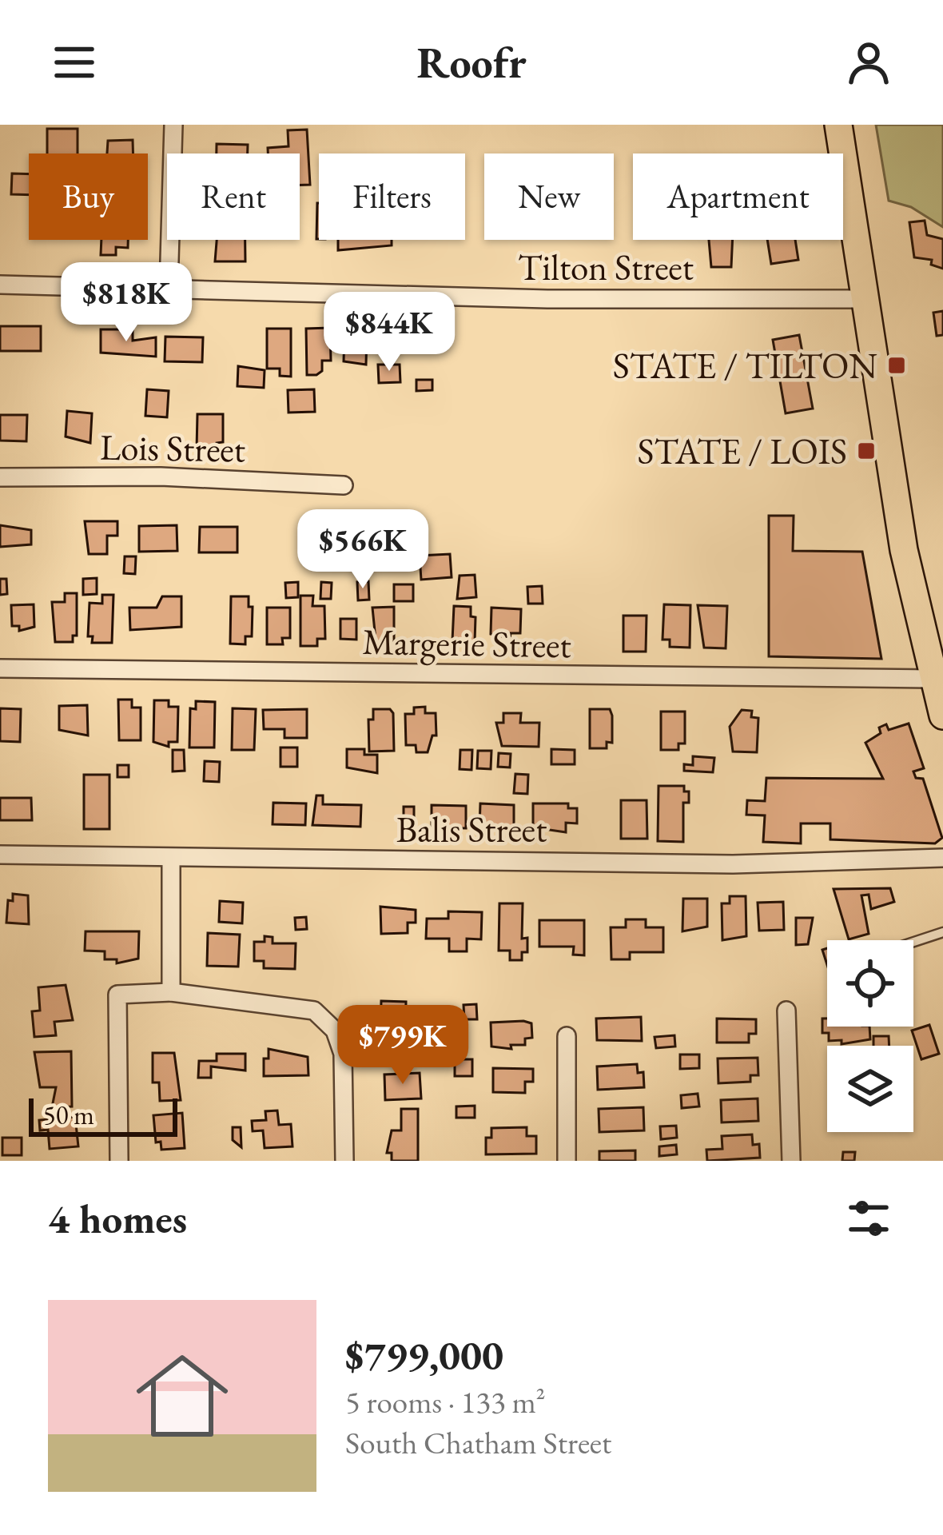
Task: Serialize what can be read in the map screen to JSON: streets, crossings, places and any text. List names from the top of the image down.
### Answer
{
  "streets": {
    "street": [
      "Tilton Street",
      "Lois Street",
      "Margerie Street",
      "Balis Street"
    ]
  },
  "places": {
    "transit": ["STATE / TILTON", "STATE / LOIS"]
  },
  "scale_bar": "50 m",
  "page": {
    "header": "Roofr",
    "chip": [
      "Buy",
      "Rent",
      "Filters",
      "New",
      "Apartment"
    ],
    "price": [
      "$818K",
      "$844K",
      "$566K",
      "$799K"
    ],
    "scale": "50 m",
    "heading": "4 homes",
    "list": [
      {
        "name": "$799,000",
        "note": "5 rooms · 133 m² · South Chatham Street"
      }
    ]
  }
}
